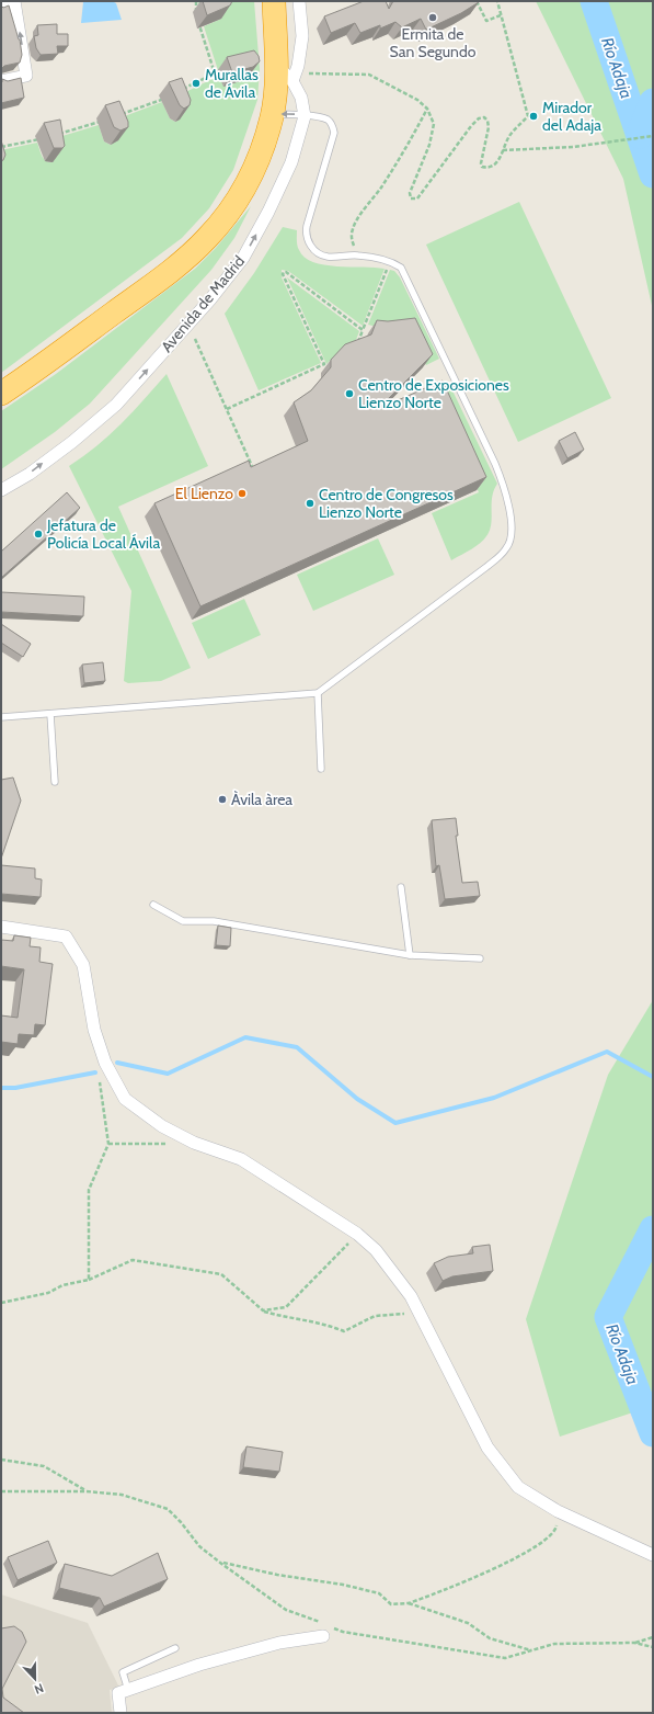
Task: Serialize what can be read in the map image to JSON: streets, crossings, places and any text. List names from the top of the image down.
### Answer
{
  "streets": {
    "highway": ["Avenida de Madrid"]
  },
  "water": ["Río Adaja"],
  "places": [
    "Ermita de San Segundo",
    "Murallas de Ávila",
    "Mirador del Adaja",
    "Centro de Exposiciones Lienzo Norte",
    "El Lienzo",
    "Centro de Congresos Lienzo Norte",
    "Jefatura de Policía Local Ávila",
    "Àvila àrea"
  ],
  "north": "bottom"
}
